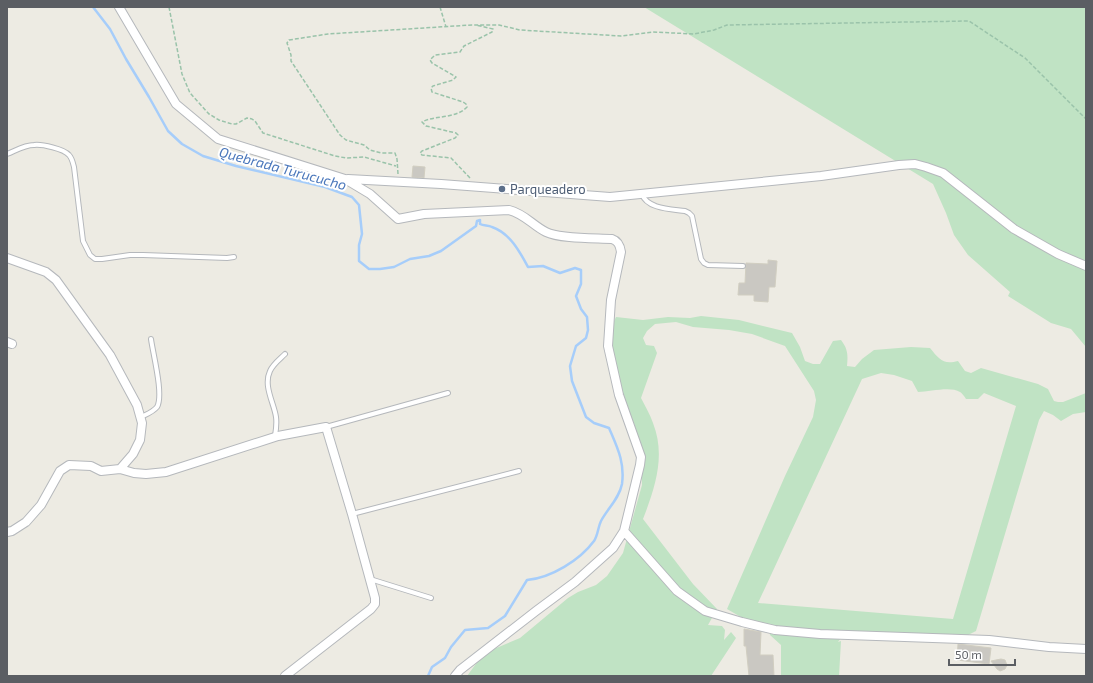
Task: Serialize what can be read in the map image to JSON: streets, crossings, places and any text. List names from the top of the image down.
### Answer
{
  "water": ["Quebrada Turucucho"],
  "places": ["Parqueadero"],
  "scale_bar": "50 m"
}
